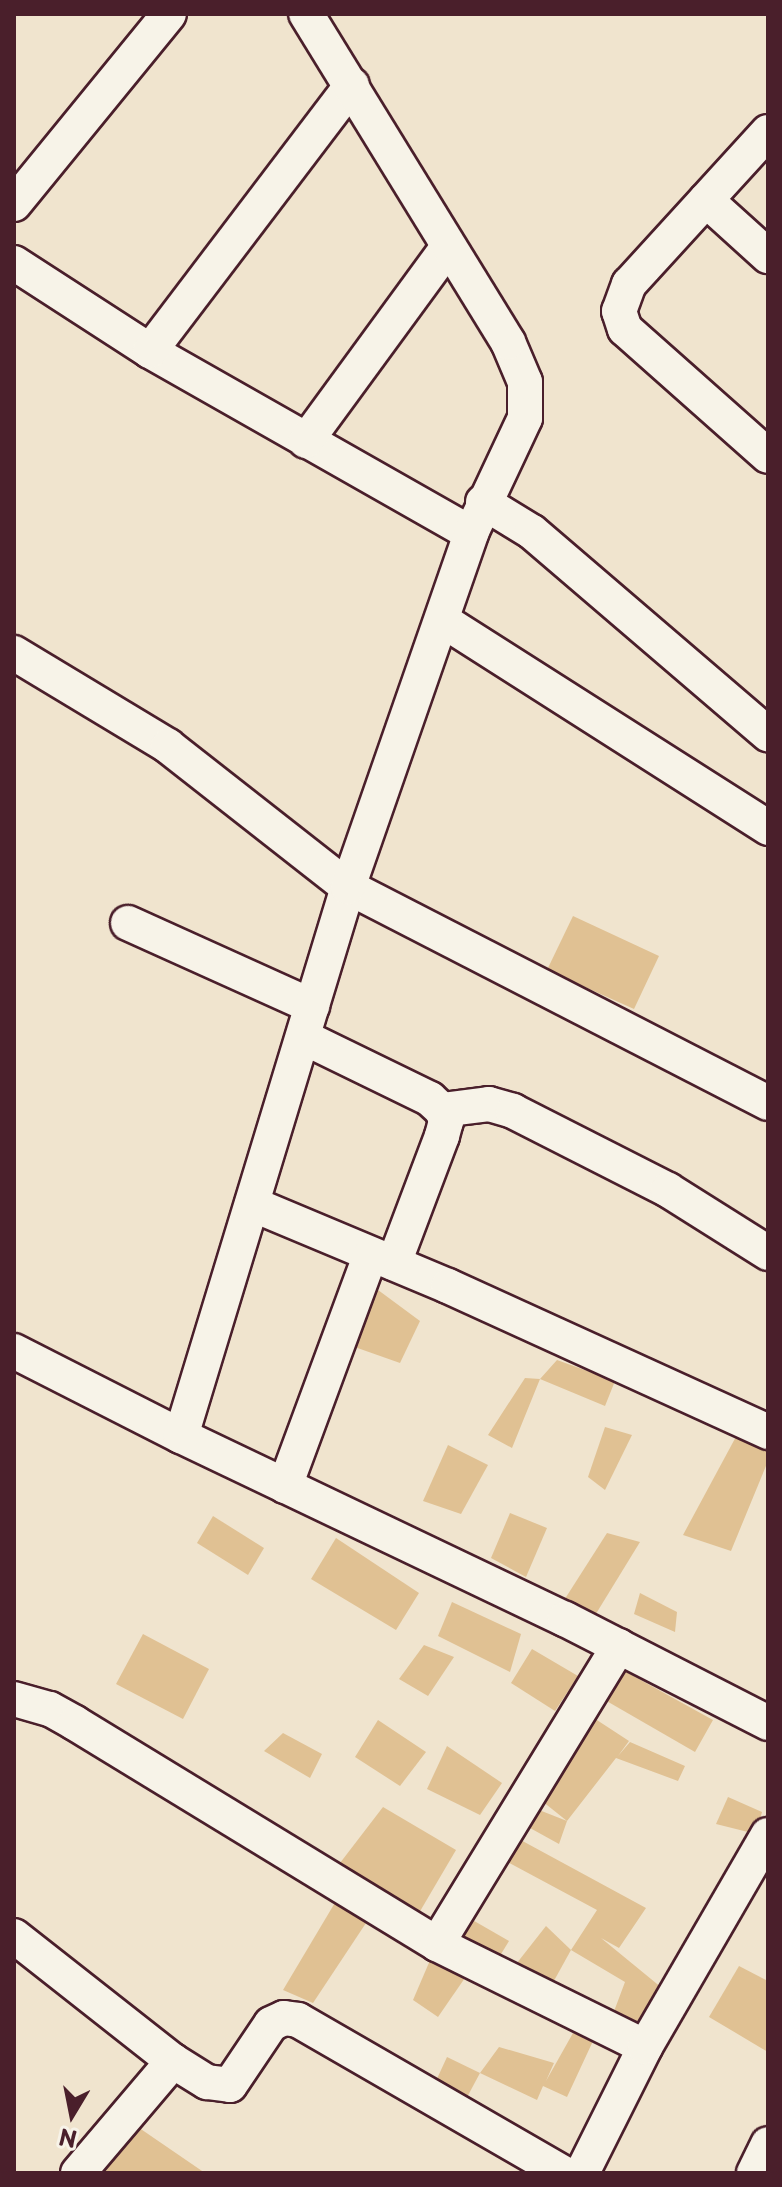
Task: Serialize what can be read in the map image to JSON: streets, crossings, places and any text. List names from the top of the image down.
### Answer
{
  "north": "bottom"
}
